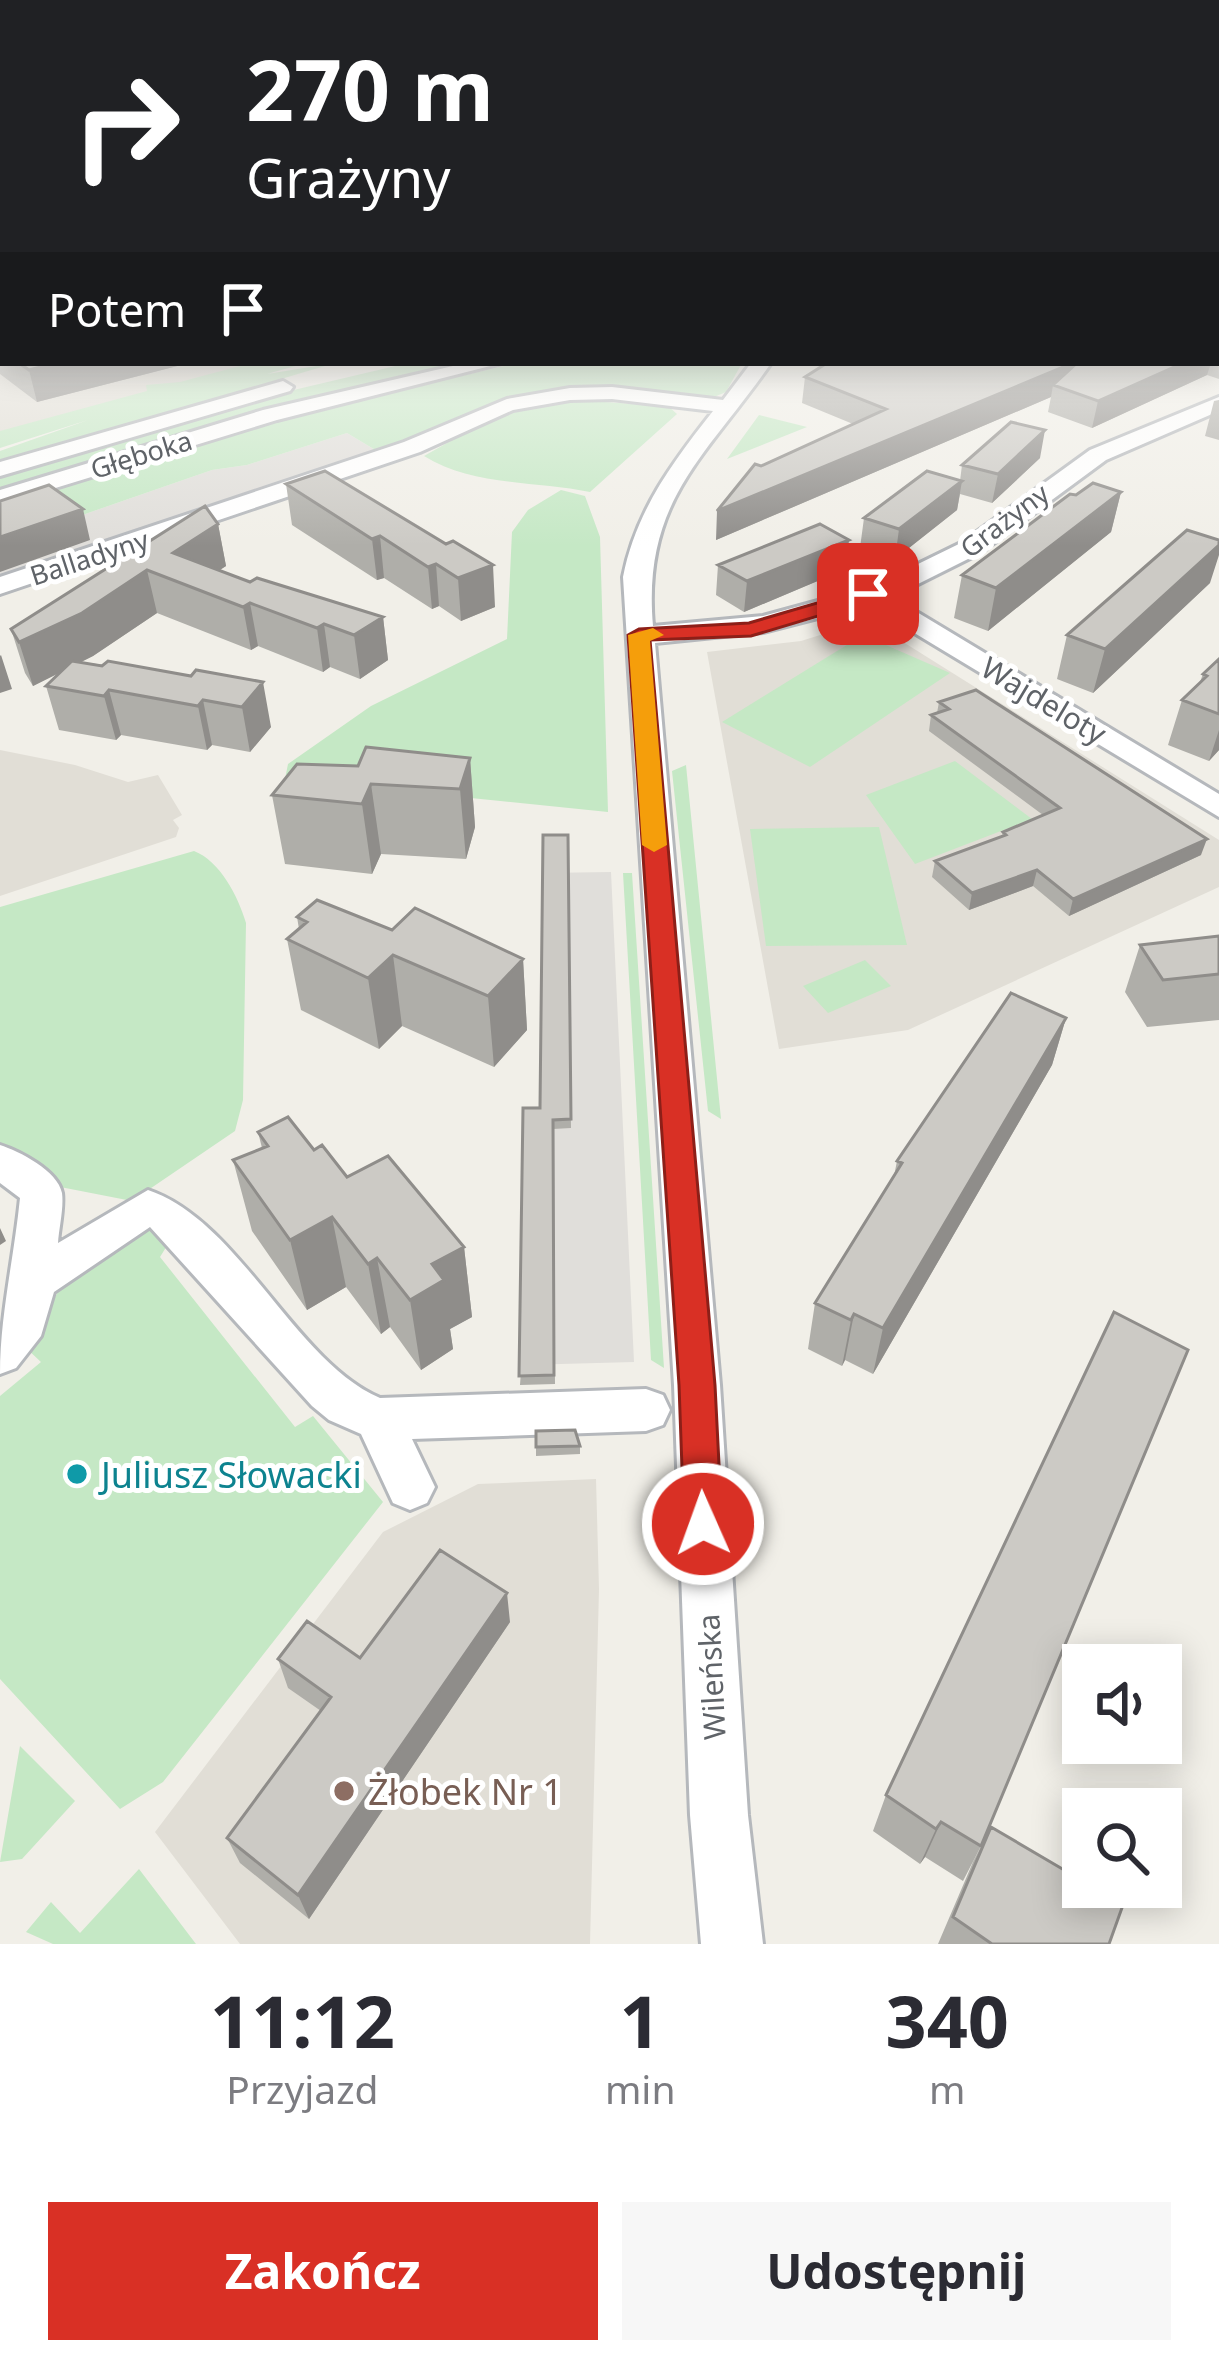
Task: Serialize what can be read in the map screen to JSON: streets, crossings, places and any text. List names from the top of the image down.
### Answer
{
  "streets": {
    "street": [
      "Głęboka",
      "Grażyny",
      "Balladyny",
      "Wajdeloty",
      "Wileńska"
    ]
  },
  "crossings": [
    ["Grażyny", "Wajdeloty"],
    ["Grażyny", "Wileńska"],
    ["Balladyny", "Wileńska"]
  ],
  "places": ["Juliusz Słowacki", "Żłobek Nr 1"],
  "page": {
    "turn": ["270 m", "Grażyny"],
    "then": "Potem",
    "eta": [
      "11:12",
      "Przyjazd",
      "1",
      "min",
      "340",
      "m"
    ],
    "buttons": ["Zakończ", "Udostępnij"]
  }
}
